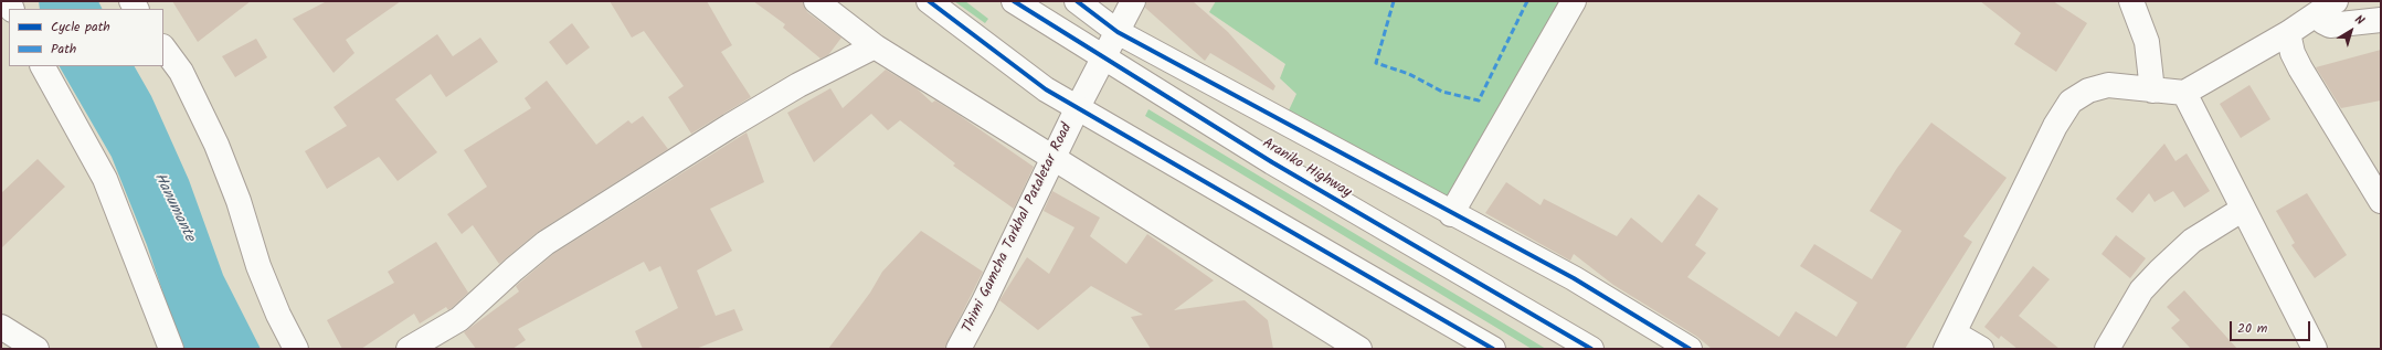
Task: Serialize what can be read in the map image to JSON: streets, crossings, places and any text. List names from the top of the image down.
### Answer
{
  "streets": {
    "main road": ["Araniko Highway", "Thimi Gamcha Tarkhal Pataletar Road"]
  },
  "crossings": [
    ["Araniko Highway", "Thimi Gamcha Tarkhal Pataletar Road"]
  ],
  "water": ["Hanumante"],
  "legend": ["Cycle path", "Path"],
  "scale_bar": "20 m",
  "north": "top right"
}
